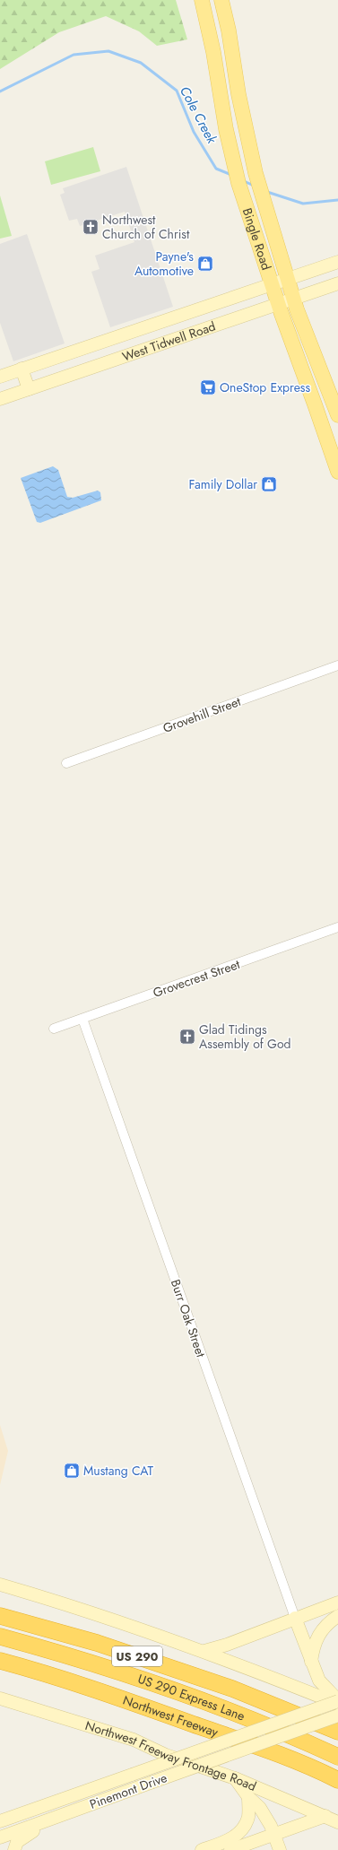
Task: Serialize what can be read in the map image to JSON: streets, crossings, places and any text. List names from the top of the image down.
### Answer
{
  "streets": {
    "highway": ["US 290", "US 290 Express Lane", "Northwest Freeway"],
    "main road": [
      "Bingle Road",
      "West Tidwell Road",
      "Northwest Freeway Frontage Road",
      "Pinemont Drive"
    ],
    "street": ["Grovehill Street", "Grovecrest Street", "Burr Oak Street"]
  },
  "crossings": [
    ["Bingle Road", "West Tidwell Road"],
    ["Grovecrest Street", "Burr Oak Street"]
  ],
  "water": ["Cole Creek"],
  "places": {
    "church": ["Northwest Church of Christ", "Glad Tidings Assembly of God"],
    "shop": ["Payne's Automotive", "Family Dollar", "Mustang CAT"],
    "supermarket": ["OneStop Express"]
  }
}
